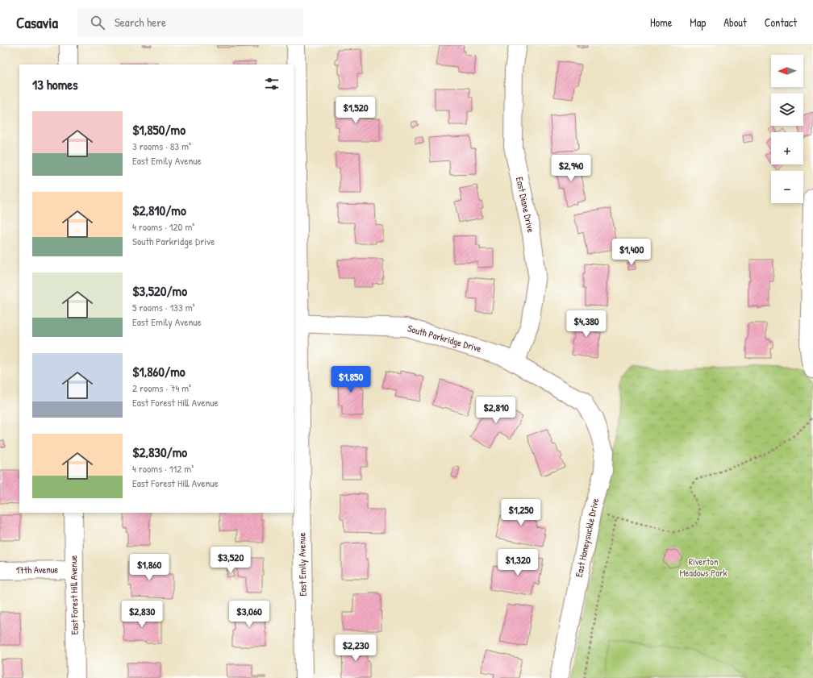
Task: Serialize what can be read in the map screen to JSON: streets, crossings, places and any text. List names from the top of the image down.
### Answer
{
  "streets": {
    "street": [
      "East Diane Drive",
      "South Parkridge Drive",
      "East Honeysuckle Drive",
      "East Emily Avenue",
      "17th Avenue",
      "East Forest Hill Avenue"
    ]
  },
  "crossings": [
    ["East Diane Drive", "South Parkridge Drive"],
    ["South Parkridge Drive", "East Honeysuckle Drive"],
    ["South Parkridge Drive", "East Emily Avenue"],
    ["17th Avenue", "East Forest Hill Avenue"]
  ],
  "parks": ["Riverton Meadows Park"],
  "north": "left",
  "page": {
    "header": "Casavia",
    "search": "Search here",
    "nav": [
      "Home",
      "Map",
      "About",
      "Contact"
    ],
    "map_buttons": ["+", "−"],
    "heading": "13 homes",
    "price": [
      "$1,520",
      "$2,940",
      "$1,400",
      "$4,380",
      "$1,850",
      "$2,810",
      "$1,250",
      "$3,520",
      "$1,320",
      "$1,860",
      "$2,830",
      "$3,060",
      "$2,230"
    ],
    "list": [
      {
        "name": "$1,850/mo",
        "note": "3 rooms · 83 m² · East Emily Avenue"
      },
      {
        "name": "$2,810/mo",
        "note": "4 rooms · 120 m² · South Parkridge Drive"
      },
      {
        "name": "$3,520/mo",
        "note": "5 rooms · 133 m² · East Emily Avenue"
      },
      {
        "name": "$1,860/mo",
        "note": "2 rooms · 74 m² · East Forest Hill Avenue"
      },
      {
        "name": "$2,830/mo",
        "note": "4 rooms · 112 m² · East Forest Hill Avenue"
      }
    ]
  }
}
